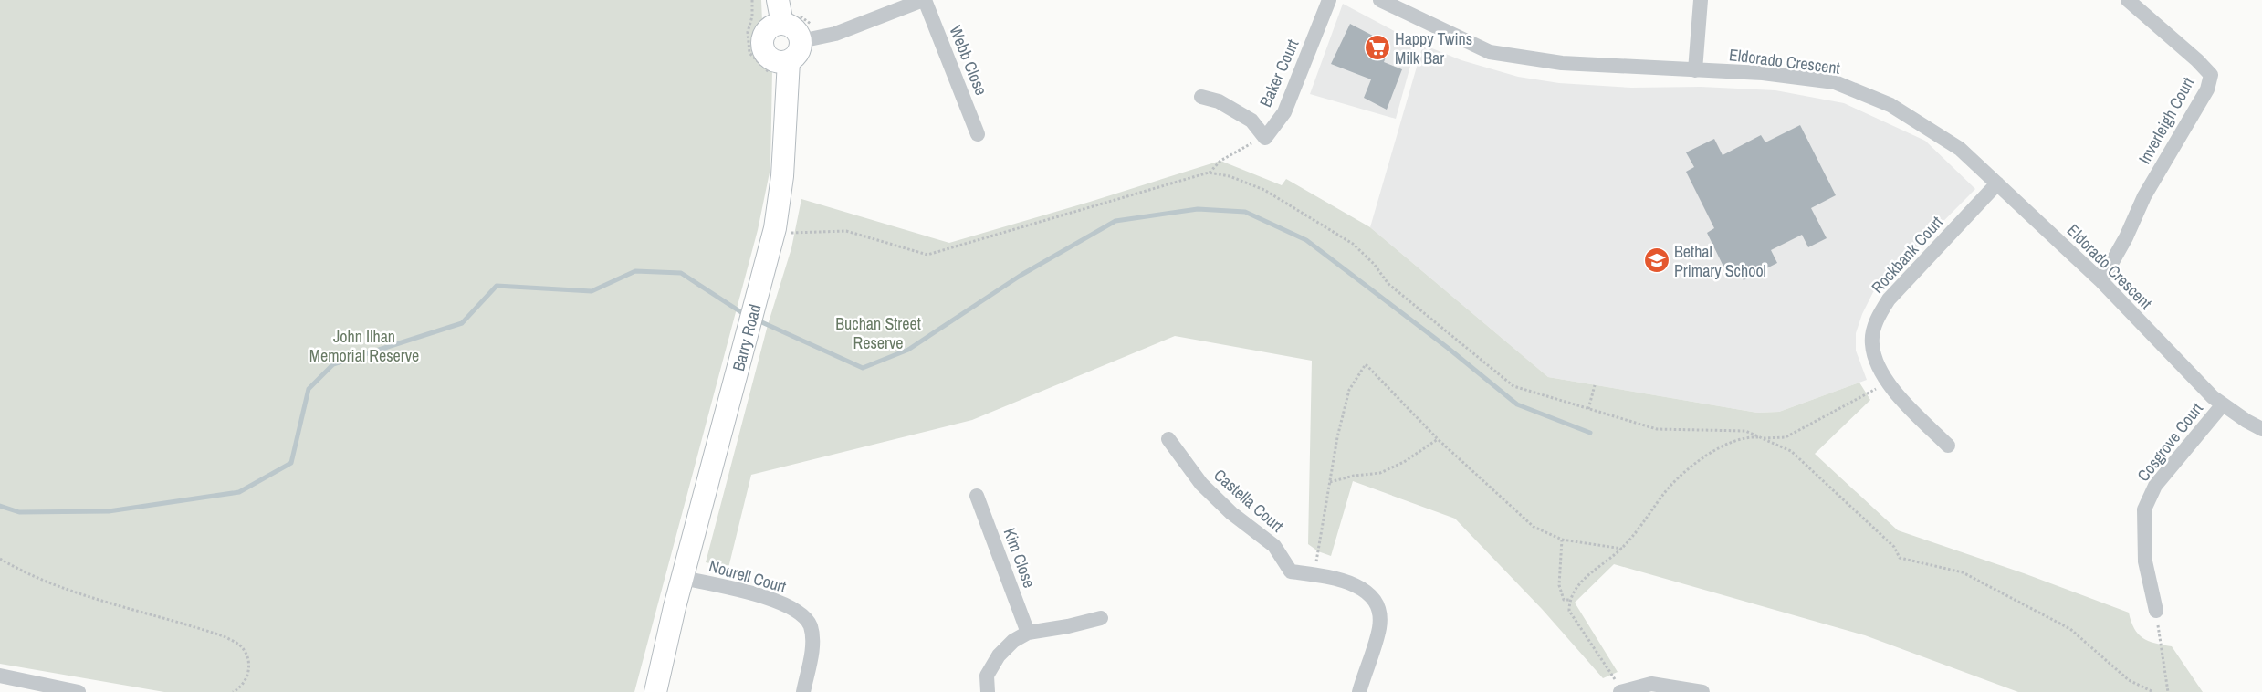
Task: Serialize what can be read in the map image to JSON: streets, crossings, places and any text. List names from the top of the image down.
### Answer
{
  "streets": {
    "street": [
      "Webb Close",
      "Eldorado Crescent",
      "Baker Court",
      "Inverleigh Court",
      "Rockbank Court",
      "Barry Road",
      "Cosgrove Court",
      "Castella Court",
      "Kim Close",
      "Nourell Court"
    ]
  },
  "crossings": [
    ["Eldorado Crescent", "Inverleigh Court"],
    ["Eldorado Crescent", "Rockbank Court"],
    ["Eldorado Crescent", "Cosgrove Court"],
    ["Barry Road", "Nourell Court"]
  ],
  "parks": ["Buchan Street Reserve", "John Ilhan Memorial Reserve"],
  "places": {
    "supermarket": ["Happy Twins Milk Bar"],
    "school or university": ["Bethal Primary School"]
  }
}
